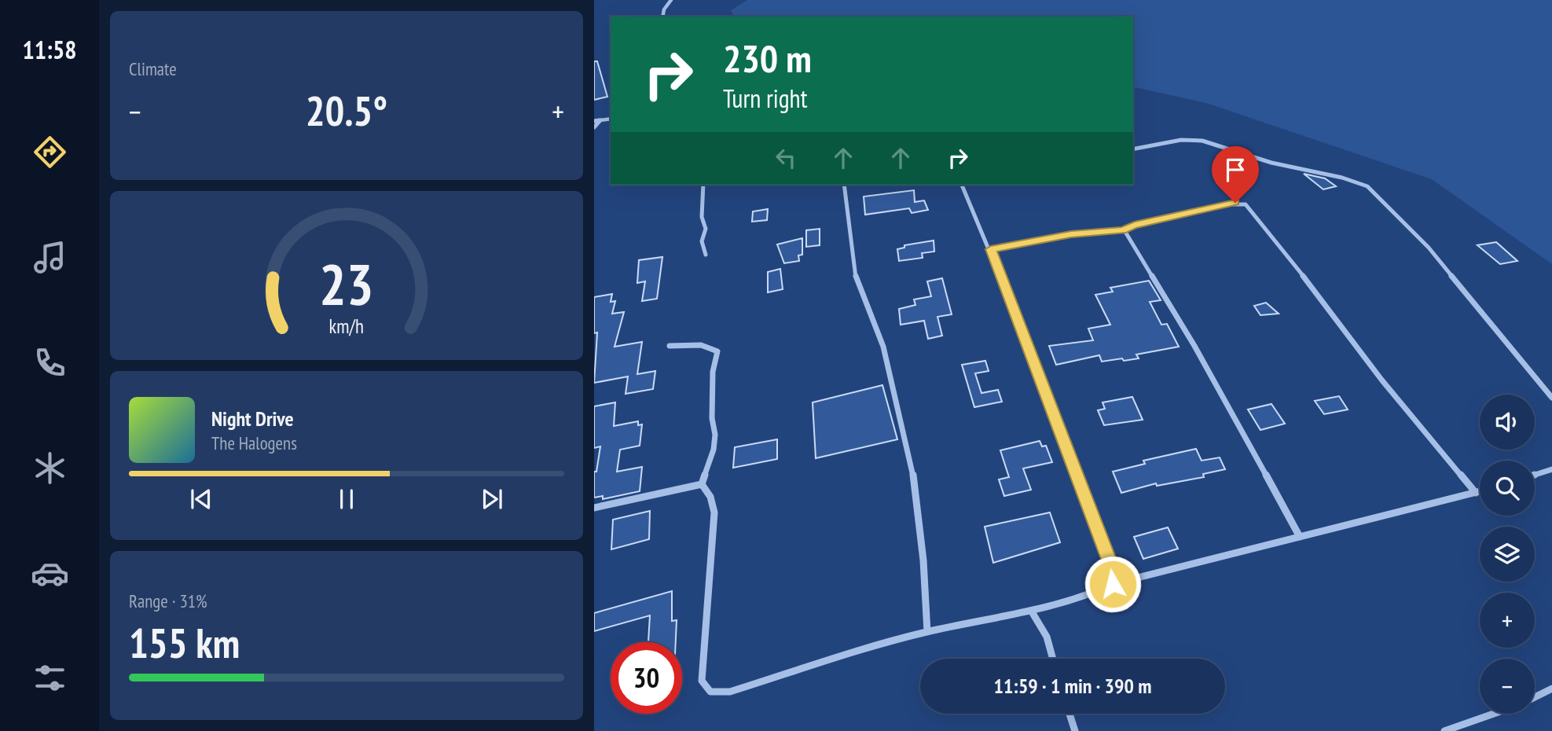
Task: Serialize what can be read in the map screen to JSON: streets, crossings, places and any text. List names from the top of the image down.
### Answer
{
  "page": {
    "tabs": "11:58",
    "tile": [
      "Climate",
      ["Range · 31%", "155 km"]
    ],
    "turn": ["230 m", "Turn right"],
    "heat": ["−", "20.5°", "+"],
    "map_buttons": ["+", "−"],
    "song": ["Night Drive", "The Halogens"],
    "limit": "30",
    "trip": "11:59 · 1 min · 390 m",
    "gauge": ["23", "km/h"]
  }
}
